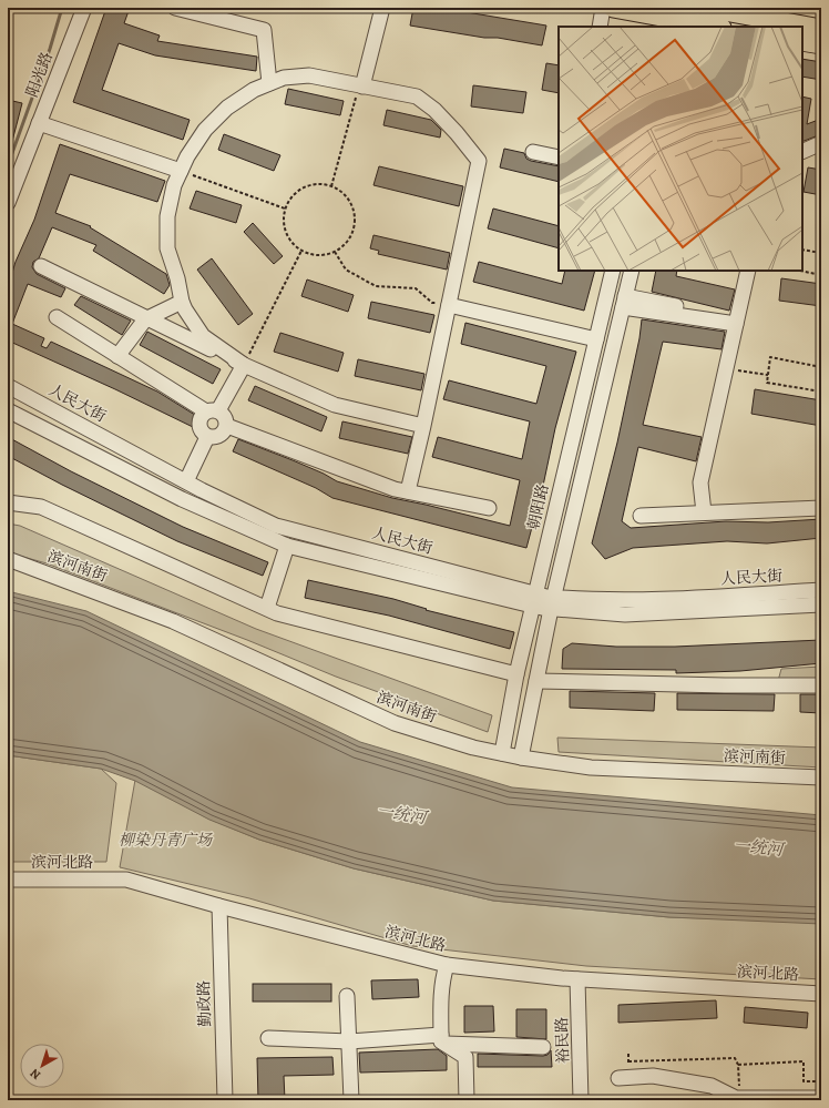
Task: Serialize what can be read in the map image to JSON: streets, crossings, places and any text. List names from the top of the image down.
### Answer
{
  "streets": {
    "street": [
      "阳光路",
      "人民大街",
      "朝阳路",
      "滨河南街",
      "滨河北路",
      "勤政路",
      "裕民路"
    ]
  },
  "crossings": [
    ["人民大街", "朝阳路"],
    ["朝阳路", "滨河南街"],
    ["滨河北路", "勤政路"],
    ["滨河北路", "裕民路"]
  ],
  "water": ["一统河"],
  "parks": ["柳染丹青广场"],
  "north": "bottom left"
}
